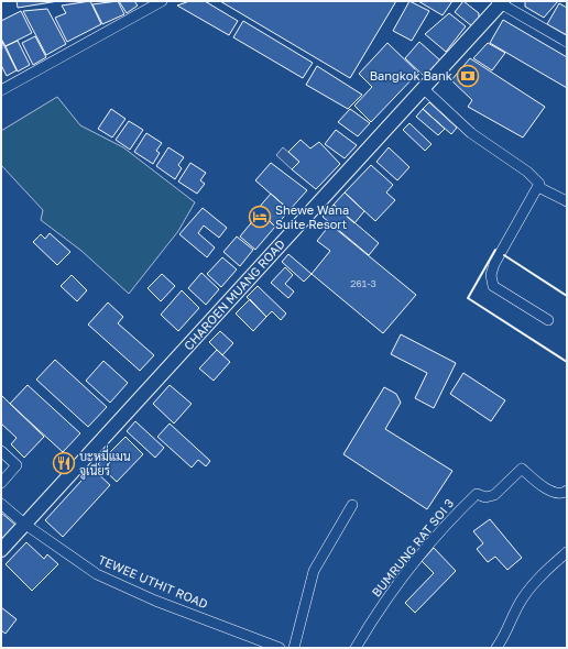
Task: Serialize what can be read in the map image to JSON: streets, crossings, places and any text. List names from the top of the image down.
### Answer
{
  "streets": {
    "main road": ["CHAROEN MUANG ROAD"],
    "street": ["BUMRUNG RAT SOI 3", "TEWEE UTHIT ROAD"]
  },
  "crossings": [
    ["CHAROEN MUANG ROAD", "TEWEE UTHIT ROAD"]
  ],
  "places": {
    "bank": ["Bangkok Bank"],
    "hotel": ["Shewe Wana Suite Resort"],
    "restaurant": ["บะหมี่แมน จูเนียร์"]
  },
  "house_numbers": ["261-3"]
}
